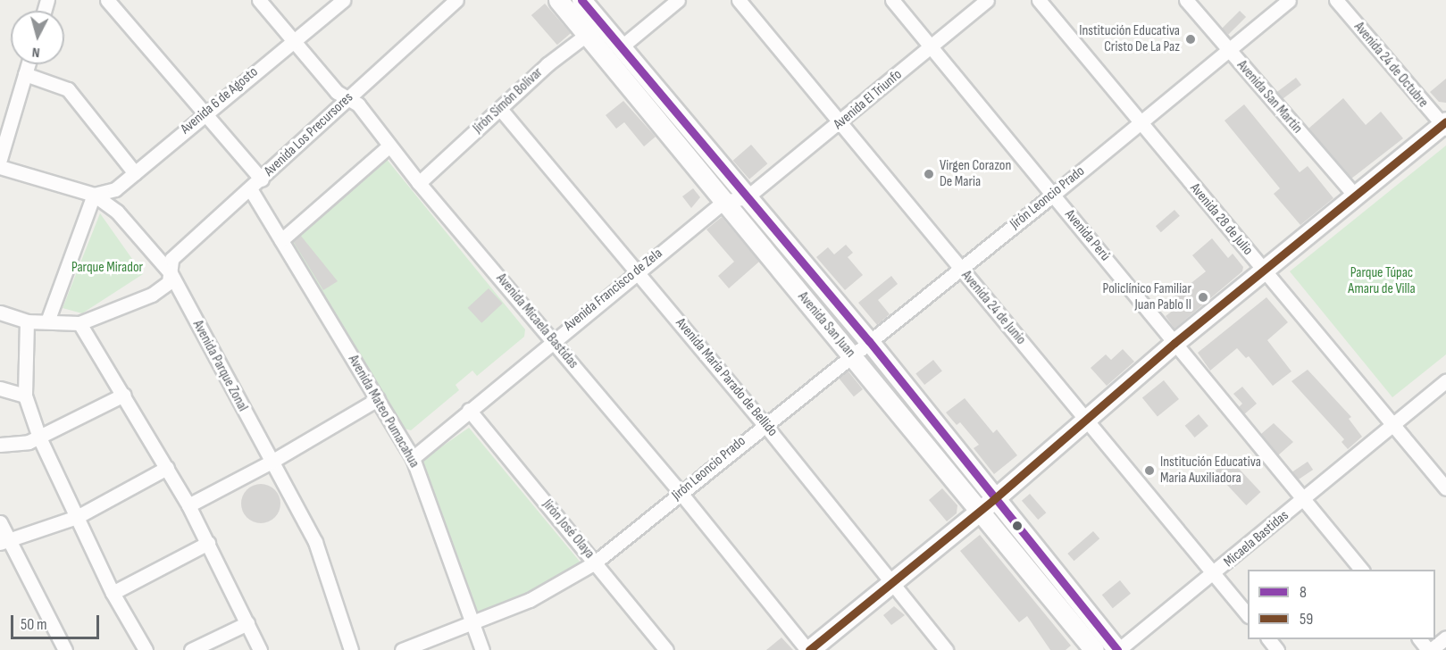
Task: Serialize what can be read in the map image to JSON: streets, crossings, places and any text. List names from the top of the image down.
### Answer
{
  "streets": {
    "main road": ["Avenida San Juan"],
    "street": [
      "Avenida 24 de Octubre",
      "Avenida San Martín",
      "Avenida El Triunfo",
      "Avenida 6 de Agosto",
      "Jirón Simón Bolívar",
      "Avenida Los Precursores",
      "Jirón Leoncio Prado",
      "Avenida 28 de Julio",
      "Avenida Perú",
      "Avenida Francisco de Zela",
      "Avenida 24 de Junio",
      "Avenida Micaela Bastidas",
      "Avenida Parque Zonal",
      "Avenida María Parado de Bellido",
      "Avenida Mateo Pumacahua",
      "Jirón José Olaya",
      "Micaela Bastidas"
    ]
  },
  "crossings": [
    ["Avenida San Martín", "Jirón Leoncio Prado"],
    ["Avenida El Triunfo", "Avenida Perú"],
    ["Avenida El Triunfo", "Avenida Francisco de Zela"],
    ["Avenida El Triunfo", "Avenida 24 de Junio"],
    ["Avenida El Triunfo", "Avenida San Juan"],
    ["Avenida 6 de Agosto", "Avenida Micaela Bastidas"],
    ["Avenida 6 de Agosto", "Avenida Parque Zonal"],
    ["Jirón Simón Bolívar", "Avenida Micaela Bastidas"],
    ["Jirón Simón Bolívar", "Avenida San Juan"],
    ["Jirón Simón Bolívar", "Avenida María Parado de Bellido"],
    ["Avenida Los Precursores", "Avenida Micaela Bastidas"],
    ["Avenida Los Precursores", "Avenida Parque Zonal"],
    ["Avenida Los Precursores", "Avenida Mateo Pumacahua"],
    ["Jirón Leoncio Prado", "Avenida 28 de Julio"],
    ["Jirón Leoncio Prado", "Avenida Perú"],
    ["Jirón Leoncio Prado", "Avenida 24 de Junio"],
    ["Jirón Leoncio Prado", "Avenida Micaela Bastidas"],
    ["Jirón Leoncio Prado", "Avenida San Juan"],
    ["Jirón Leoncio Prado", "Avenida María Parado de Bellido"],
    ["Jirón Leoncio Prado", "Avenida Mateo Pumacahua"],
    ["Jirón Leoncio Prado", "Jirón José Olaya"],
    ["Avenida 28 de Julio", "Micaela Bastidas"],
    ["Avenida Perú", "Micaela Bastidas"],
    ["Avenida Francisco de Zela", "Avenida Micaela Bastidas"],
    ["Avenida Francisco de Zela", "Avenida San Juan"],
    ["Avenida Francisco de Zela", "Avenida María Parado de Bellido"],
    ["Avenida Francisco de Zela", "Avenida Mateo Pumacahua"],
    ["Avenida Francisco de Zela", "Jirón José Olaya"],
    ["Avenida 24 de Junio", "Micaela Bastidas"],
    ["Avenida San Juan", "Micaela Bastidas"]
  ],
  "parks": ["Parque Mirador", "Parque Túpac Amaru de Villa"],
  "places": [
    "Institución Educativa Cristo De La Paz",
    "Virgen Corazon De Maria",
    "Policlínico Familiar Juan Pablo II",
    "Institución Educativa Maria Auxiliadora"
  ],
  "lines": ["transit line 8", "transit line 59"],
  "legend": ["8", "59"],
  "scale_bar": "50 m",
  "north": "bottom"
}
